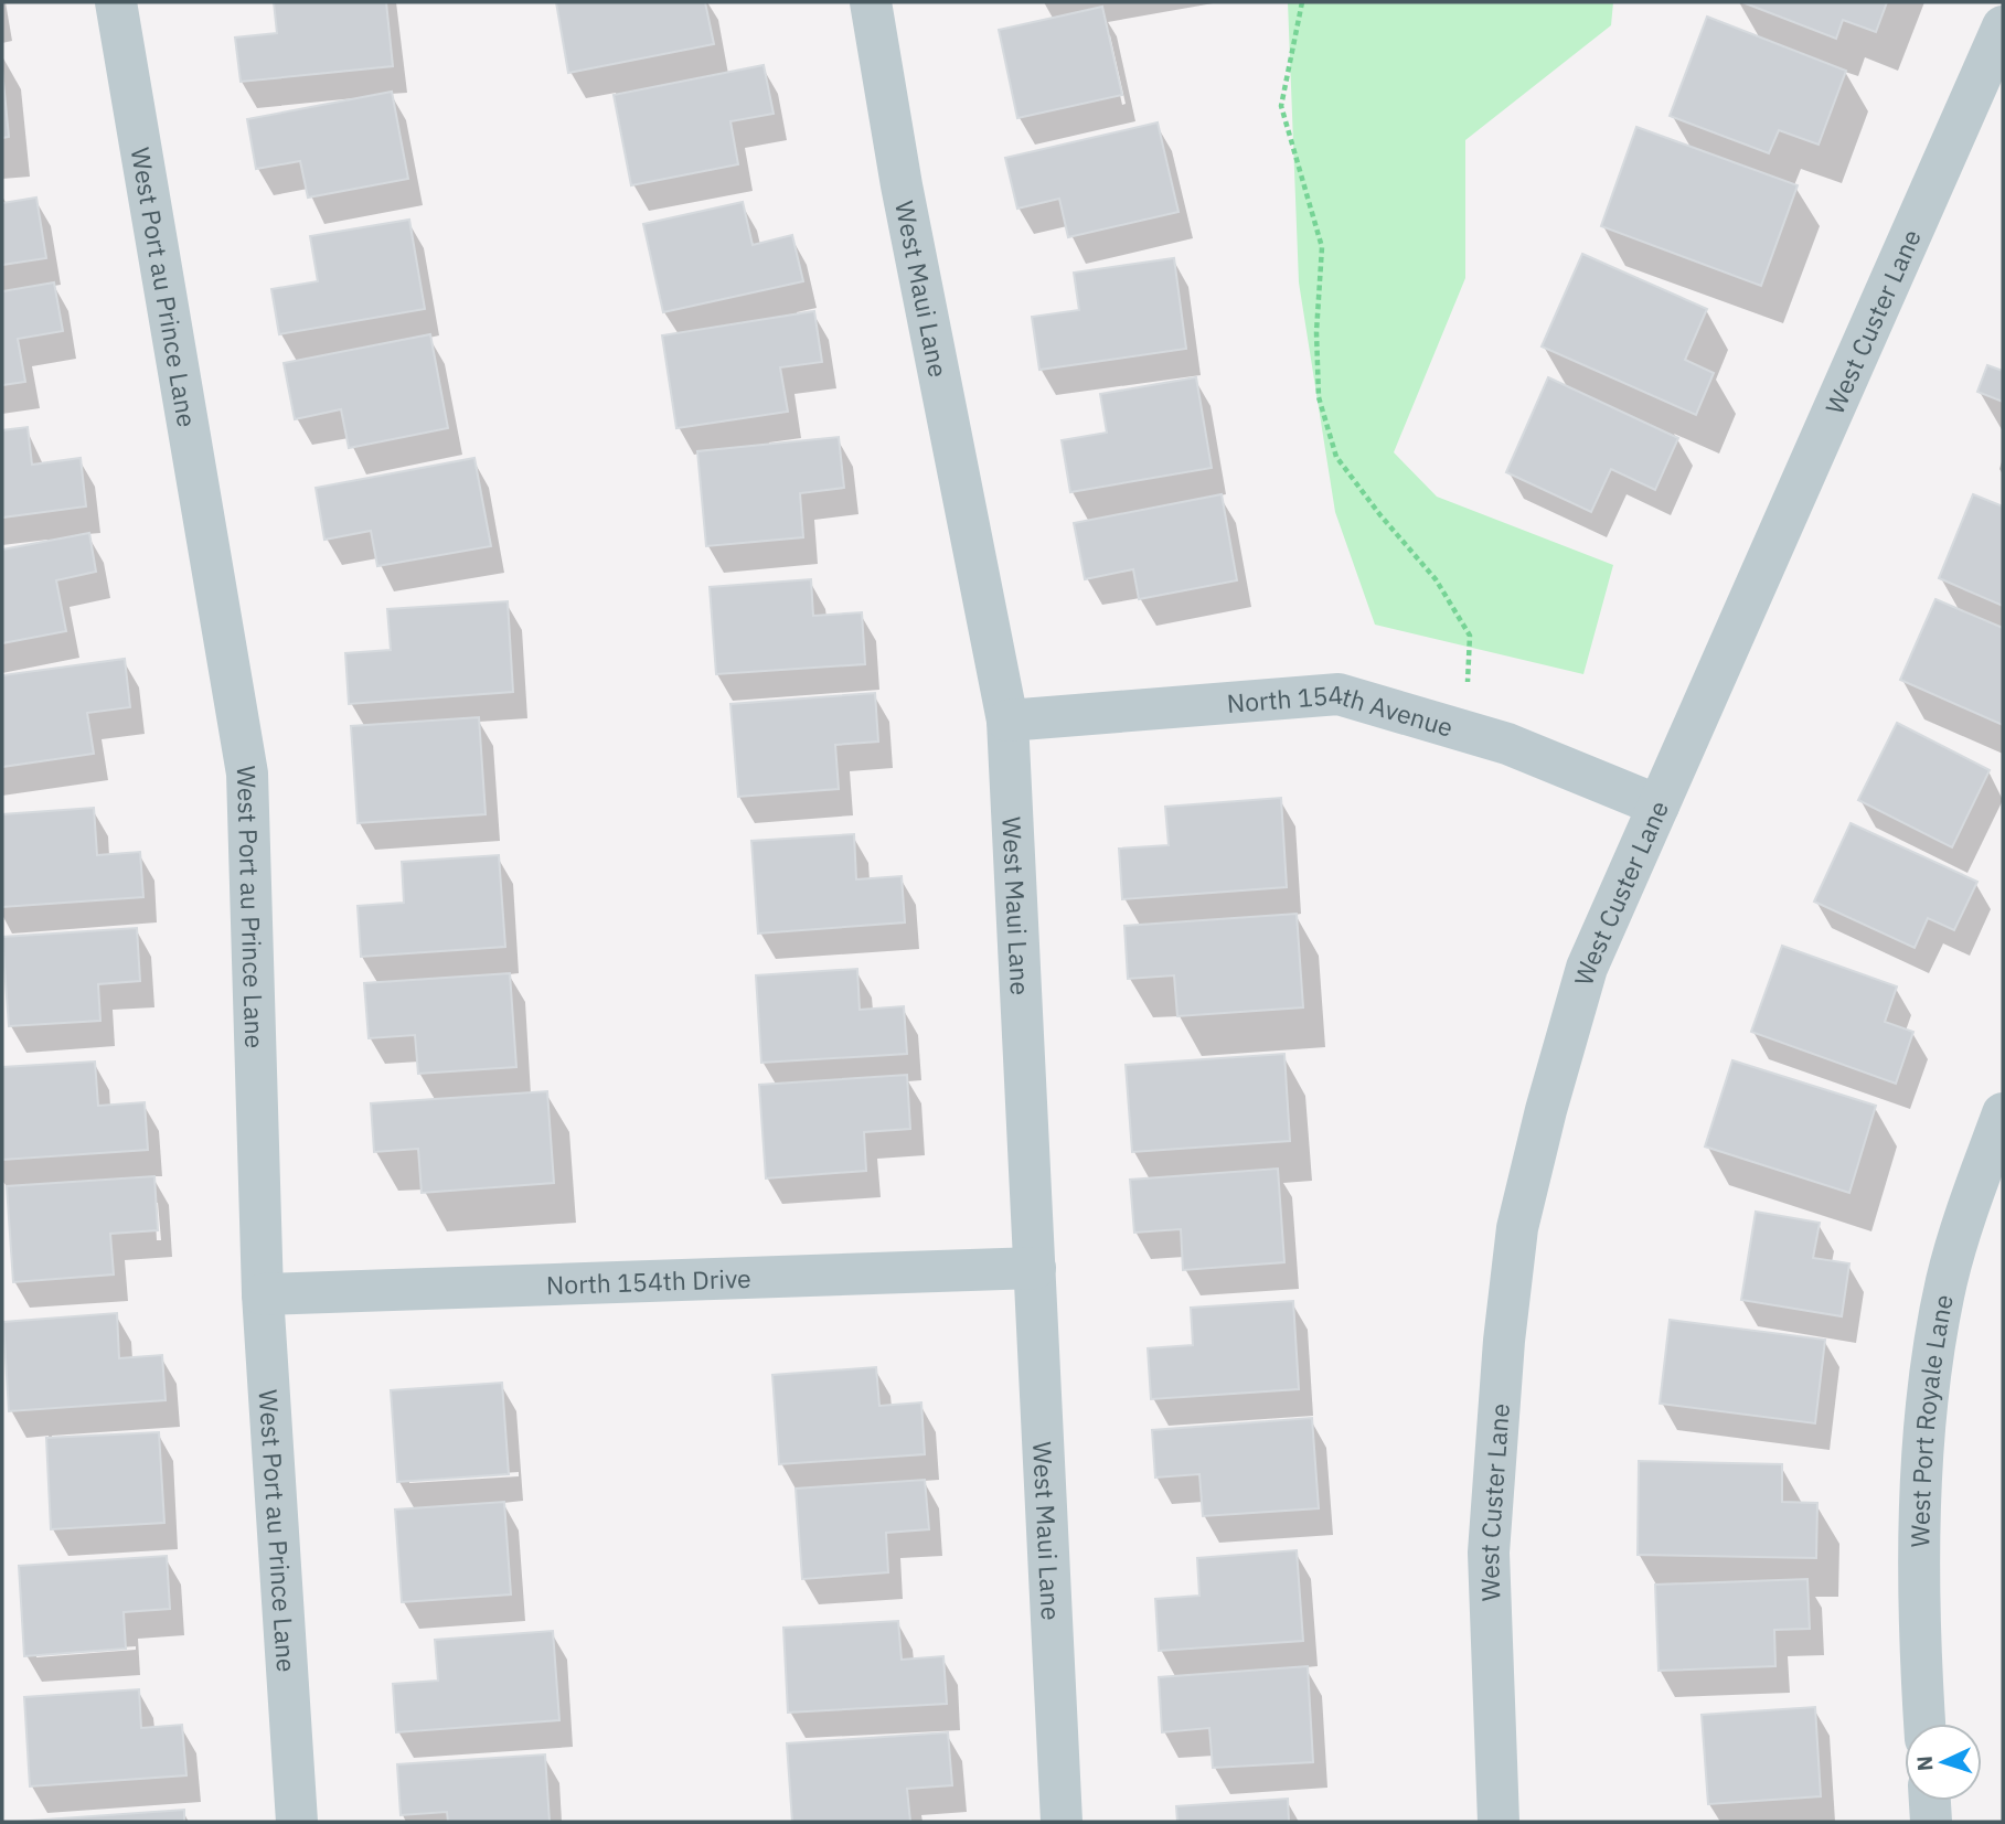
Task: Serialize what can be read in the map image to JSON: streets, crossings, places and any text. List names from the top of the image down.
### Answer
{
  "streets": {
    "street": [
      "West Port au Prince Lane",
      "West Maui Lane",
      "West Custer Lane",
      "North 154th Avenue",
      "North 154th Drive",
      "West Port Royale Lane"
    ]
  },
  "crossings": [
    ["West Port au Prince Lane", "North 154th Drive"],
    ["West Maui Lane", "North 154th Avenue"],
    ["West Maui Lane", "North 154th Drive"],
    ["West Custer Lane", "North 154th Avenue"]
  ],
  "north": "left"
}
